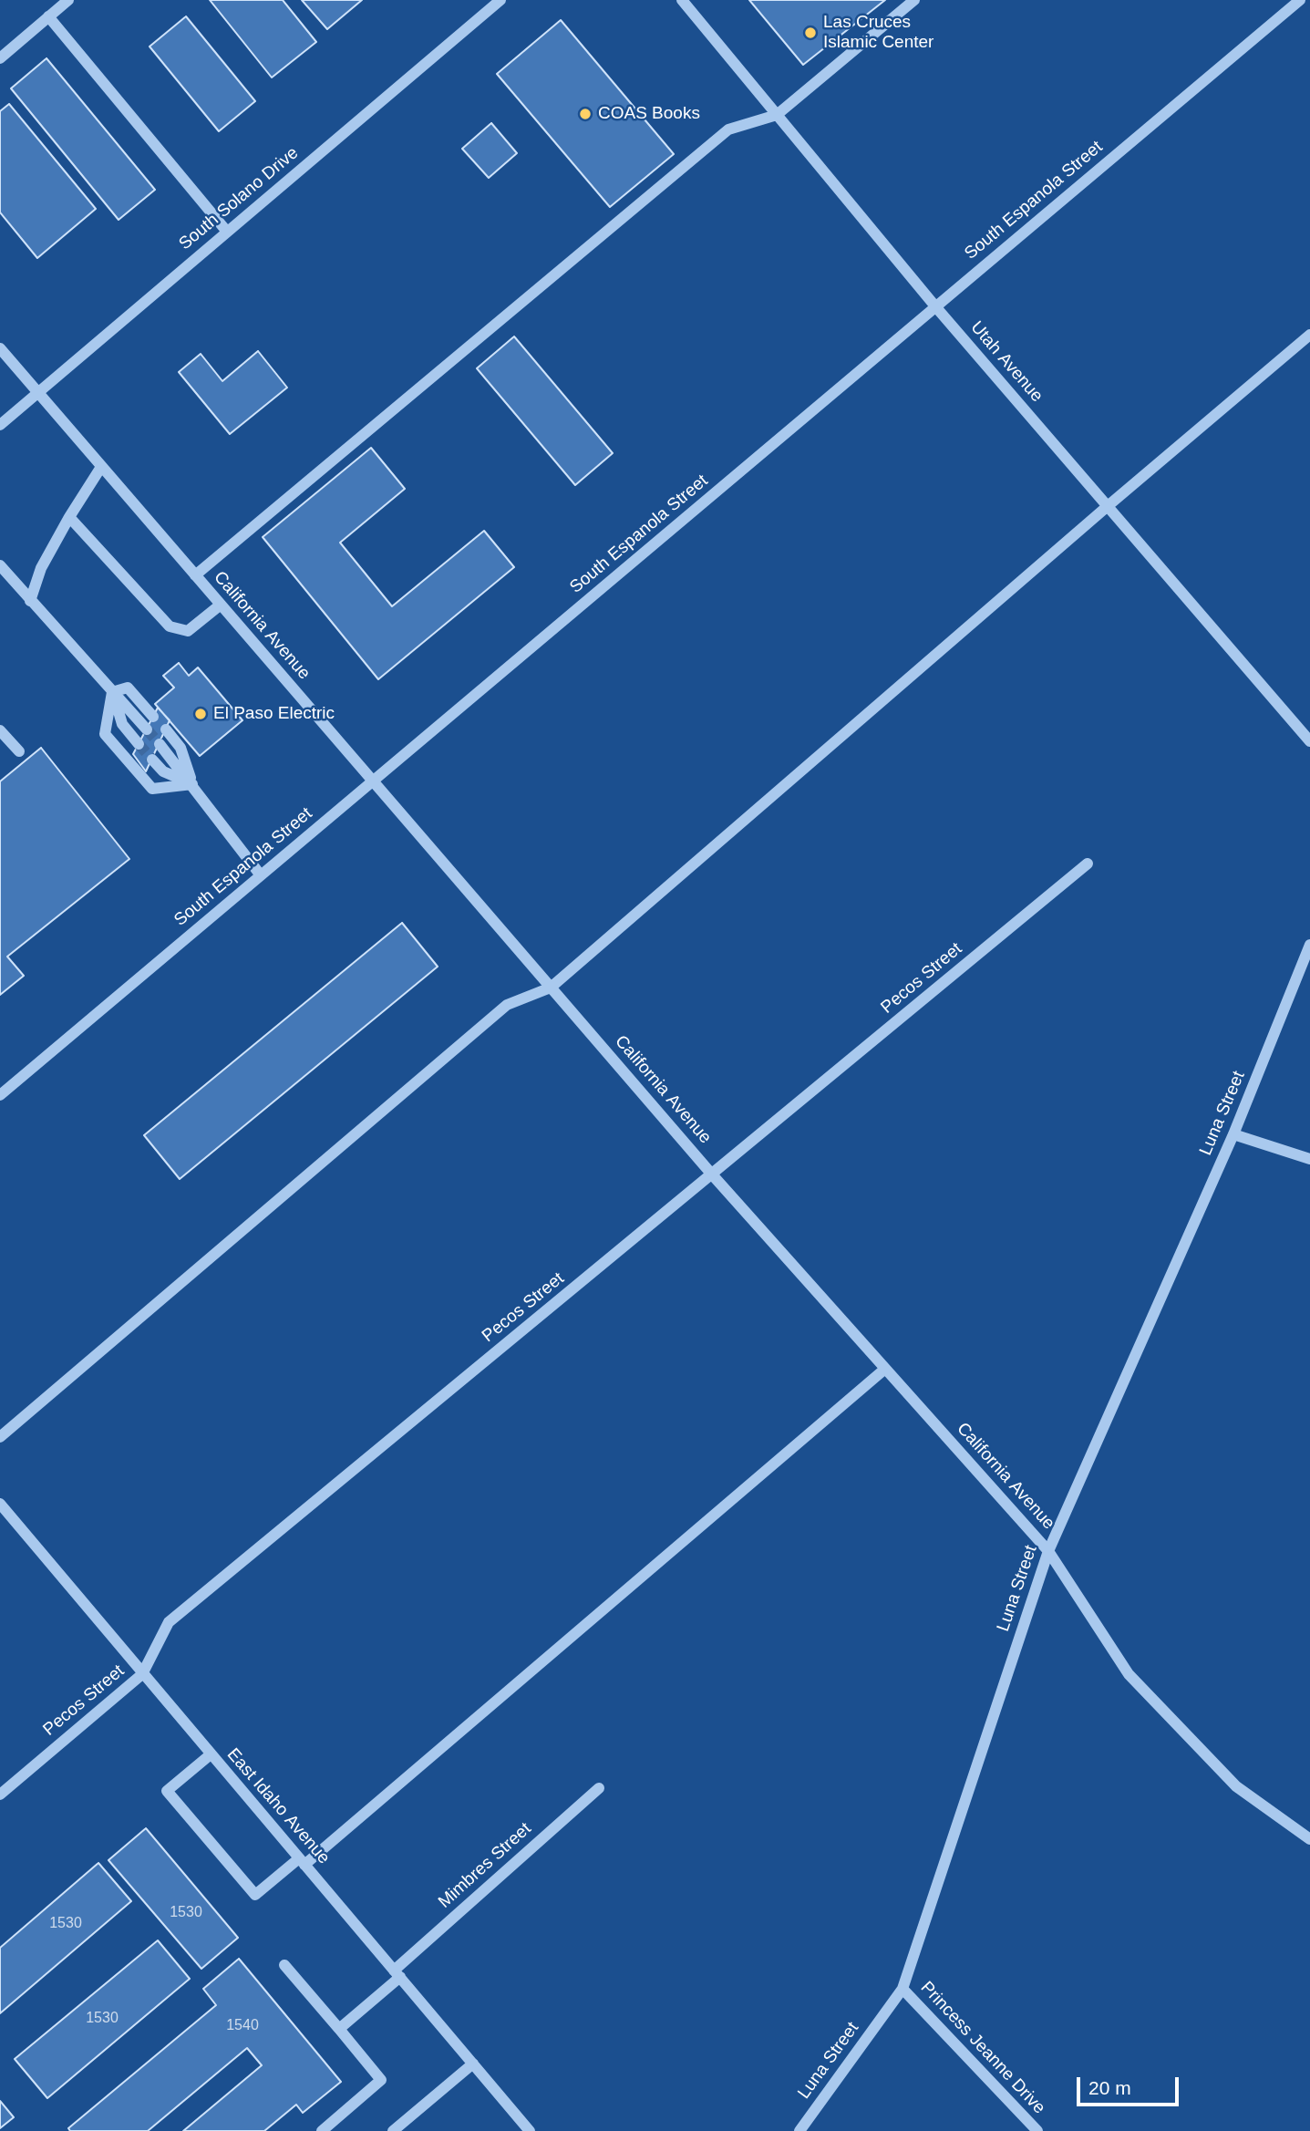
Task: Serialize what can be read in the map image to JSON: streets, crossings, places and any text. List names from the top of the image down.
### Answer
{
  "streets": {
    "street": [
      "South Solano Drive",
      "South Espanola Street",
      "Utah Avenue",
      "California Avenue",
      "Pecos Street",
      "Luna Street",
      "East Idaho Avenue",
      "Mimbres Street",
      "Princess Jeanne Drive"
    ]
  },
  "crossings": [
    ["South Solano Drive", "California Avenue"],
    ["South Espanola Street", "Utah Avenue"],
    ["South Espanola Street", "California Avenue"],
    ["California Avenue", "Pecos Street"],
    ["California Avenue", "Luna Street"],
    ["Pecos Street", "East Idaho Avenue"],
    ["Luna Street", "Princess Jeanne Drive"],
    ["East Idaho Avenue", "Mimbres Street"]
  ],
  "places": ["Las Cruces Islamic Center", "COAS Books", "El Paso Electric"],
  "house_numbers": [
    "1530",
    "1530",
    "1530",
    "1540"
  ],
  "scale_bar": "20 m"
}
